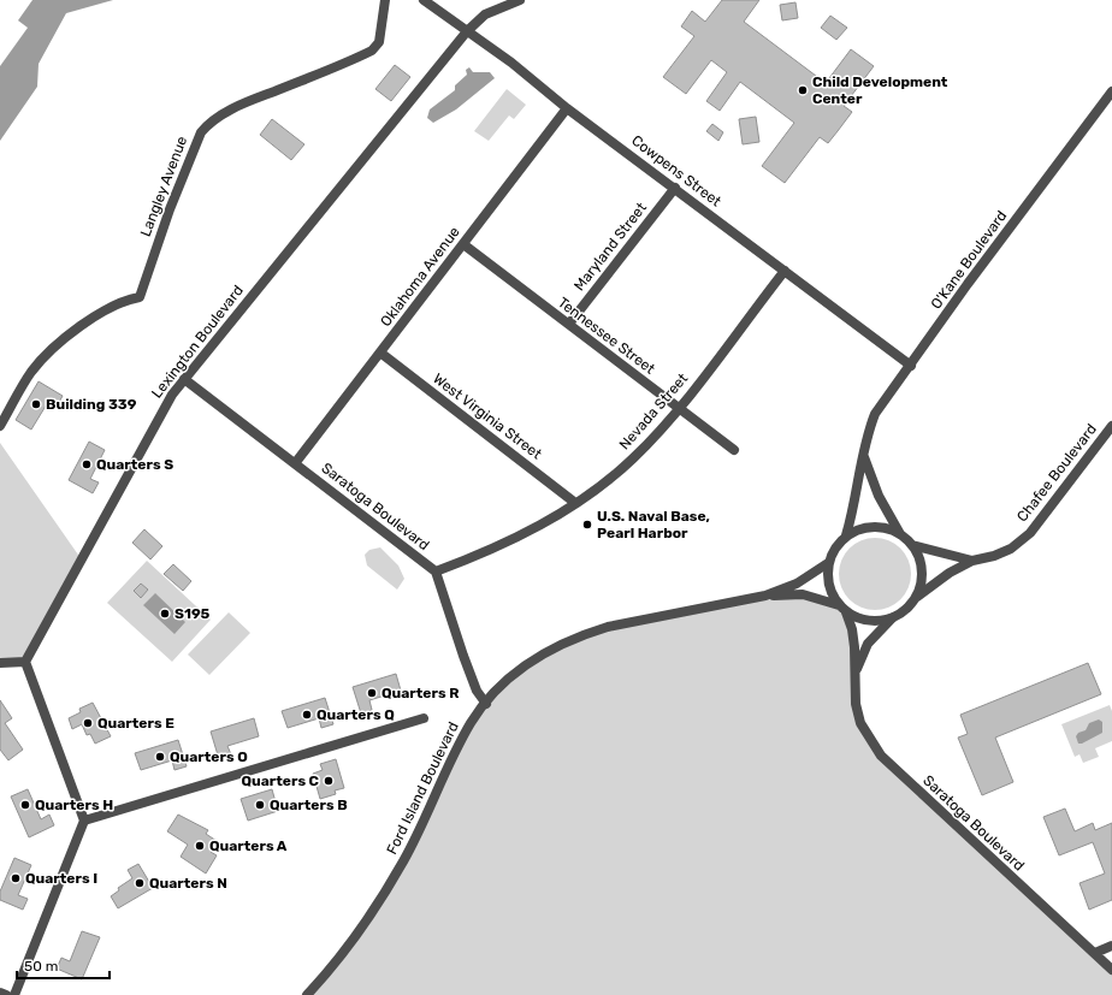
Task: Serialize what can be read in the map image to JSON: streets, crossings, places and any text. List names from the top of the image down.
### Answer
{
  "streets": {
    "street": [
      "Cowpens Street",
      "Langley Avenue",
      "Maryland Street",
      "O'Kane Boulevard",
      "Oklahoma Avenue",
      "Tennessee Street",
      "Lexington Boulevard",
      "Nevada Street",
      "West Virginia Street",
      "Chafee Boulevard",
      "Saratoga Boulevard",
      "Ford Island Boulevard"
    ]
  },
  "crossings": [
    ["Cowpens Street", "Maryland Street"],
    ["Cowpens Street", "O'Kane Boulevard"],
    ["Cowpens Street", "Oklahoma Avenue"],
    ["Cowpens Street", "Lexington Boulevard"],
    ["Cowpens Street", "Nevada Street"],
    ["Maryland Street", "Tennessee Street"],
    ["O'Kane Boulevard", "Chafee Boulevard"],
    ["O'Kane Boulevard", "Saratoga Boulevard"],
    ["O'Kane Boulevard", "Ford Island Boulevard"],
    ["Oklahoma Avenue", "Tennessee Street"],
    ["Oklahoma Avenue", "West Virginia Street"],
    ["Oklahoma Avenue", "Saratoga Boulevard"],
    ["Tennessee Street", "Nevada Street"],
    ["Lexington Boulevard", "Saratoga Boulevard"],
    ["Nevada Street", "West Virginia Street"],
    ["Nevada Street", "Saratoga Boulevard"],
    ["Chafee Boulevard", "Saratoga Boulevard"],
    ["Chafee Boulevard", "Ford Island Boulevard"],
    ["Saratoga Boulevard", "Ford Island Boulevard"]
  ],
  "places": [
    "Child Development Center",
    "Building 339",
    "Quarters S",
    "U.S. Naval Base, Pearl Harbor",
    "S195",
    "Quarters R",
    "Quarters Q",
    "Quarters E",
    "Quarters O",
    "Quarters C",
    "Quarters H",
    "Quarters B",
    "Quarters A",
    "Quarters I",
    "Quarters N"
  ],
  "scale_bar": "50 m"
}
